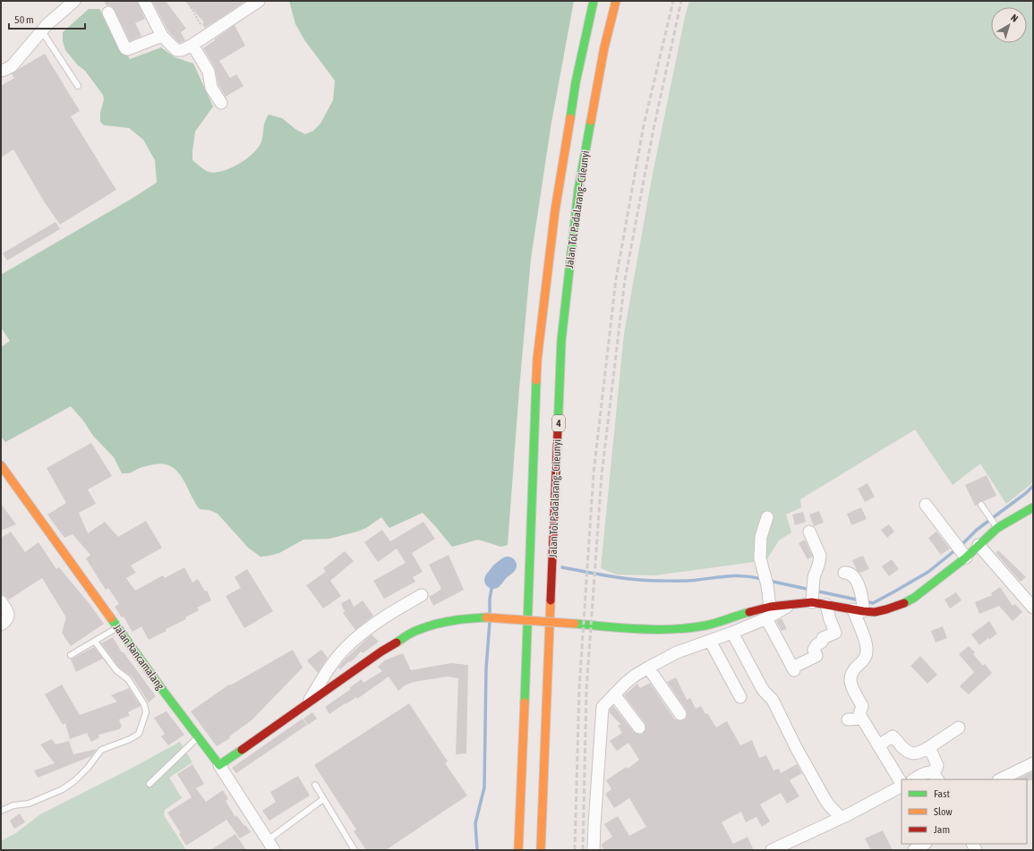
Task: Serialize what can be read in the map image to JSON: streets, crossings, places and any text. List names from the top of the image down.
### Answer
{
  "streets": {
    "main road": ["Jalan Tol Padalarang–Cileunyi", "4", "Jalan Rancamalang"]
  },
  "legend": ["Fast", "Slow", "Jam"],
  "scale_bar": "50 m",
  "north": "top right"
}
